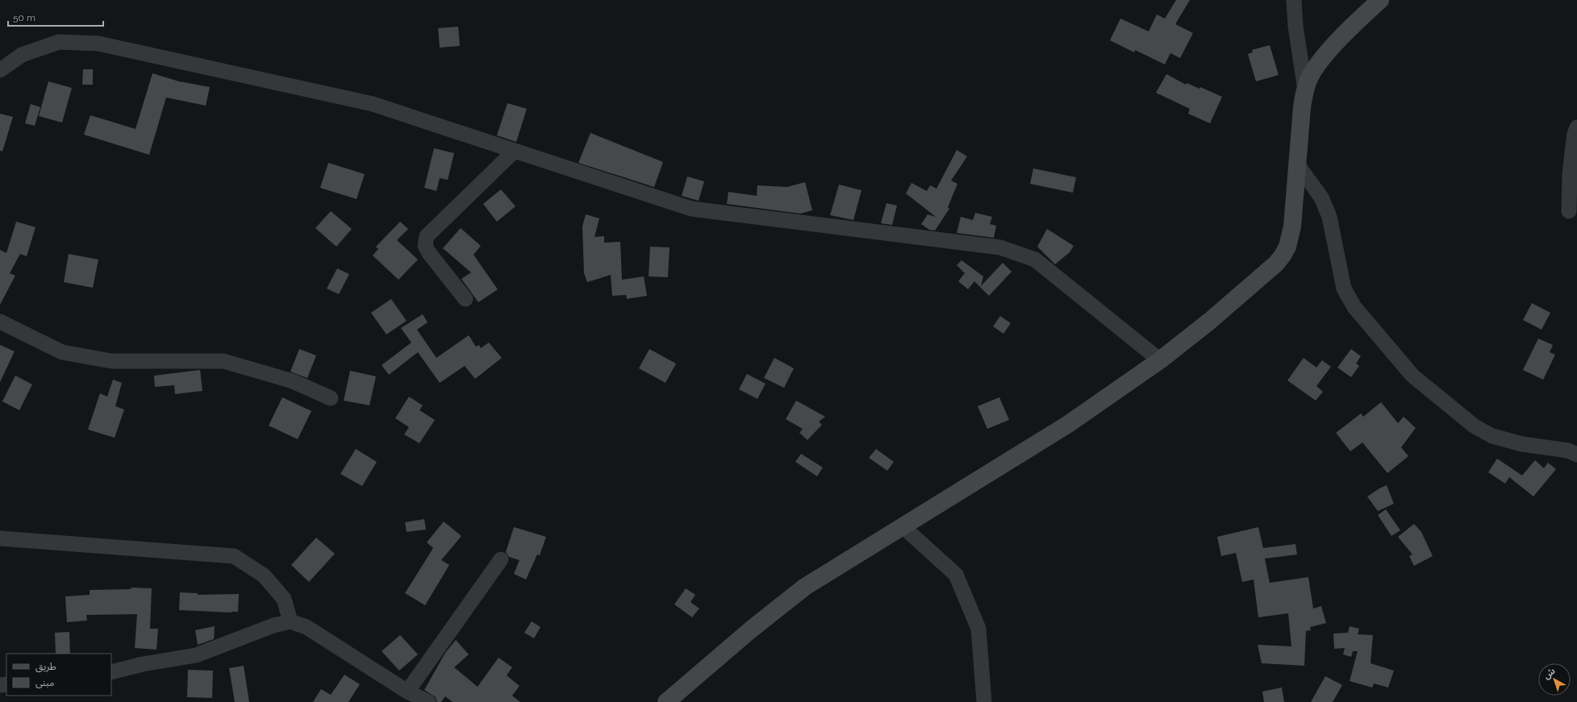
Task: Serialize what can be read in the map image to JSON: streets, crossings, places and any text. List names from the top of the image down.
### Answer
{
  "legend": ["طريق", "مبنى"],
  "scale_bar": "50 m",
  "north": "top left"
}
